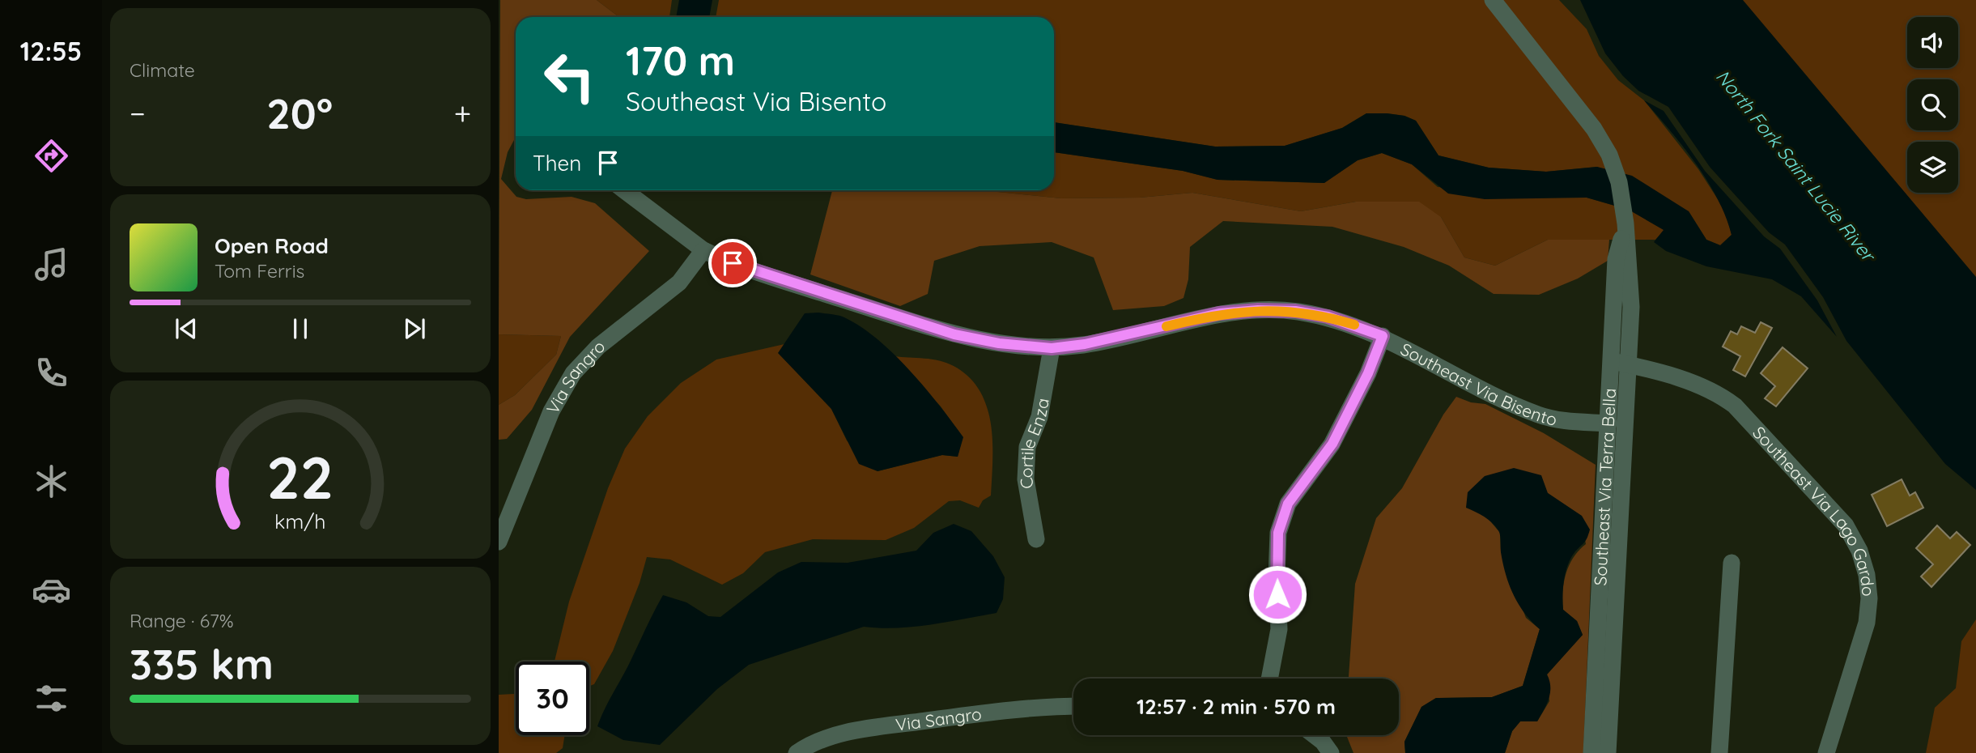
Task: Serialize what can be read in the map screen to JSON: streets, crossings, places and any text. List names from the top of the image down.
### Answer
{
  "streets": {
    "street": [
      "Via Sangro",
      "Southeast Via Bisento",
      "Cortile Enza",
      "Southeast Via Terra Bella",
      "Southeast Via Lago Gardo"
    ]
  },
  "crossings": [
    ["Via Sangro", "Southeast Via Bisento"],
    ["Southeast Via Bisento", "Cortile Enza"],
    ["Southeast Via Bisento", "Southeast Via Terra Bella"],
    ["Southeast Via Terra Bella", "Southeast Via Lago Gardo"]
  ],
  "water": ["North Fork Saint Lucie River"],
  "page": {
    "tabs": "12:55",
    "tile": [
      "Climate",
      ["Range · 67%", "335 km"]
    ],
    "turn": ["170 m", "Southeast Via Bisento"],
    "heat": ["−", "20°", "+"],
    "then": "Then",
    "song": ["Open Road", "Tom Ferris"],
    "limit": "30",
    "trip": "12:57 · 2 min · 570 m",
    "gauge": ["22", "km/h"]
  }
}
